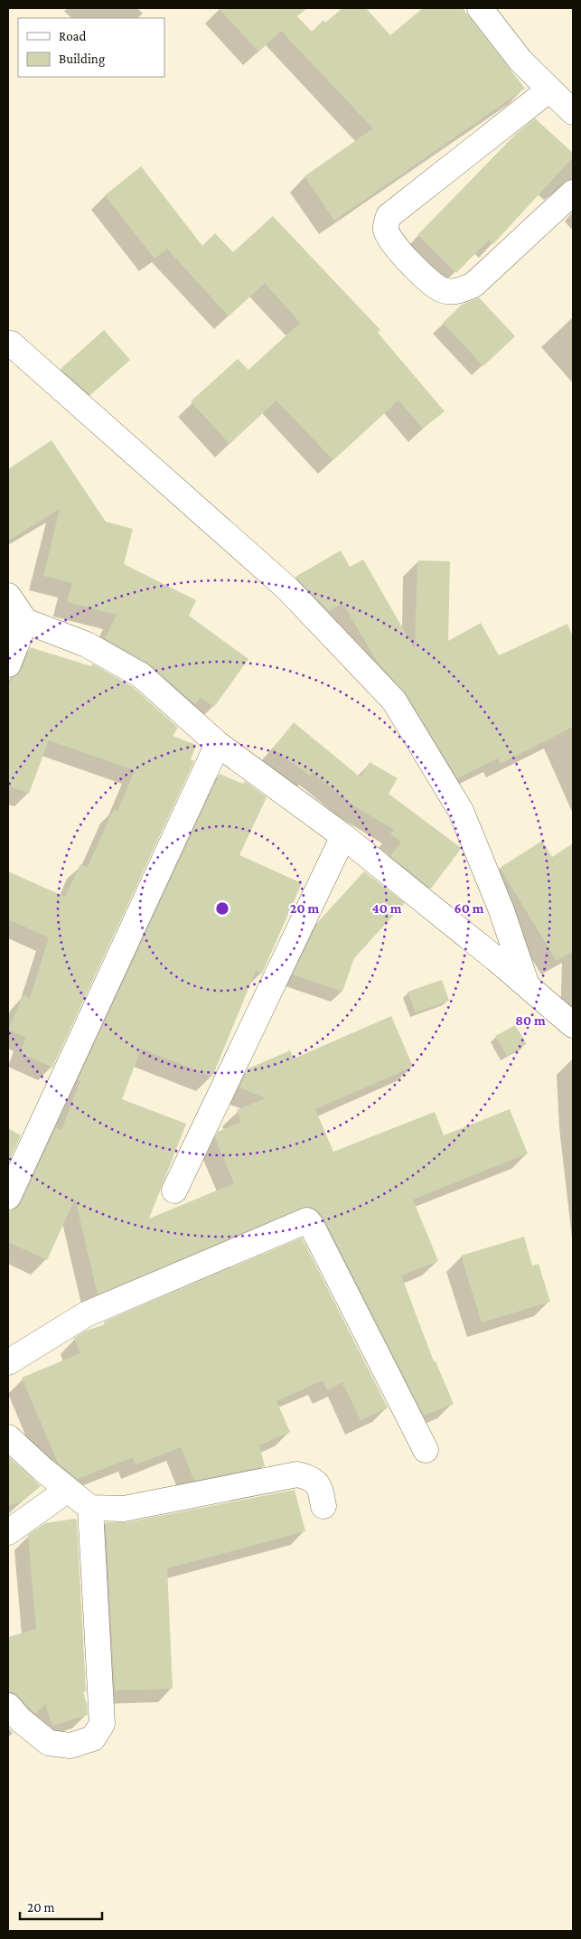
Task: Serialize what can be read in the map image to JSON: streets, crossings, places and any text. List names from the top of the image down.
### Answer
{
  "legend": ["Road", "Building"],
  "scale_bar": "20 m",
  "rings": [
    "20 m",
    "40 m",
    "60 m",
    "80 m"
  ]
}
